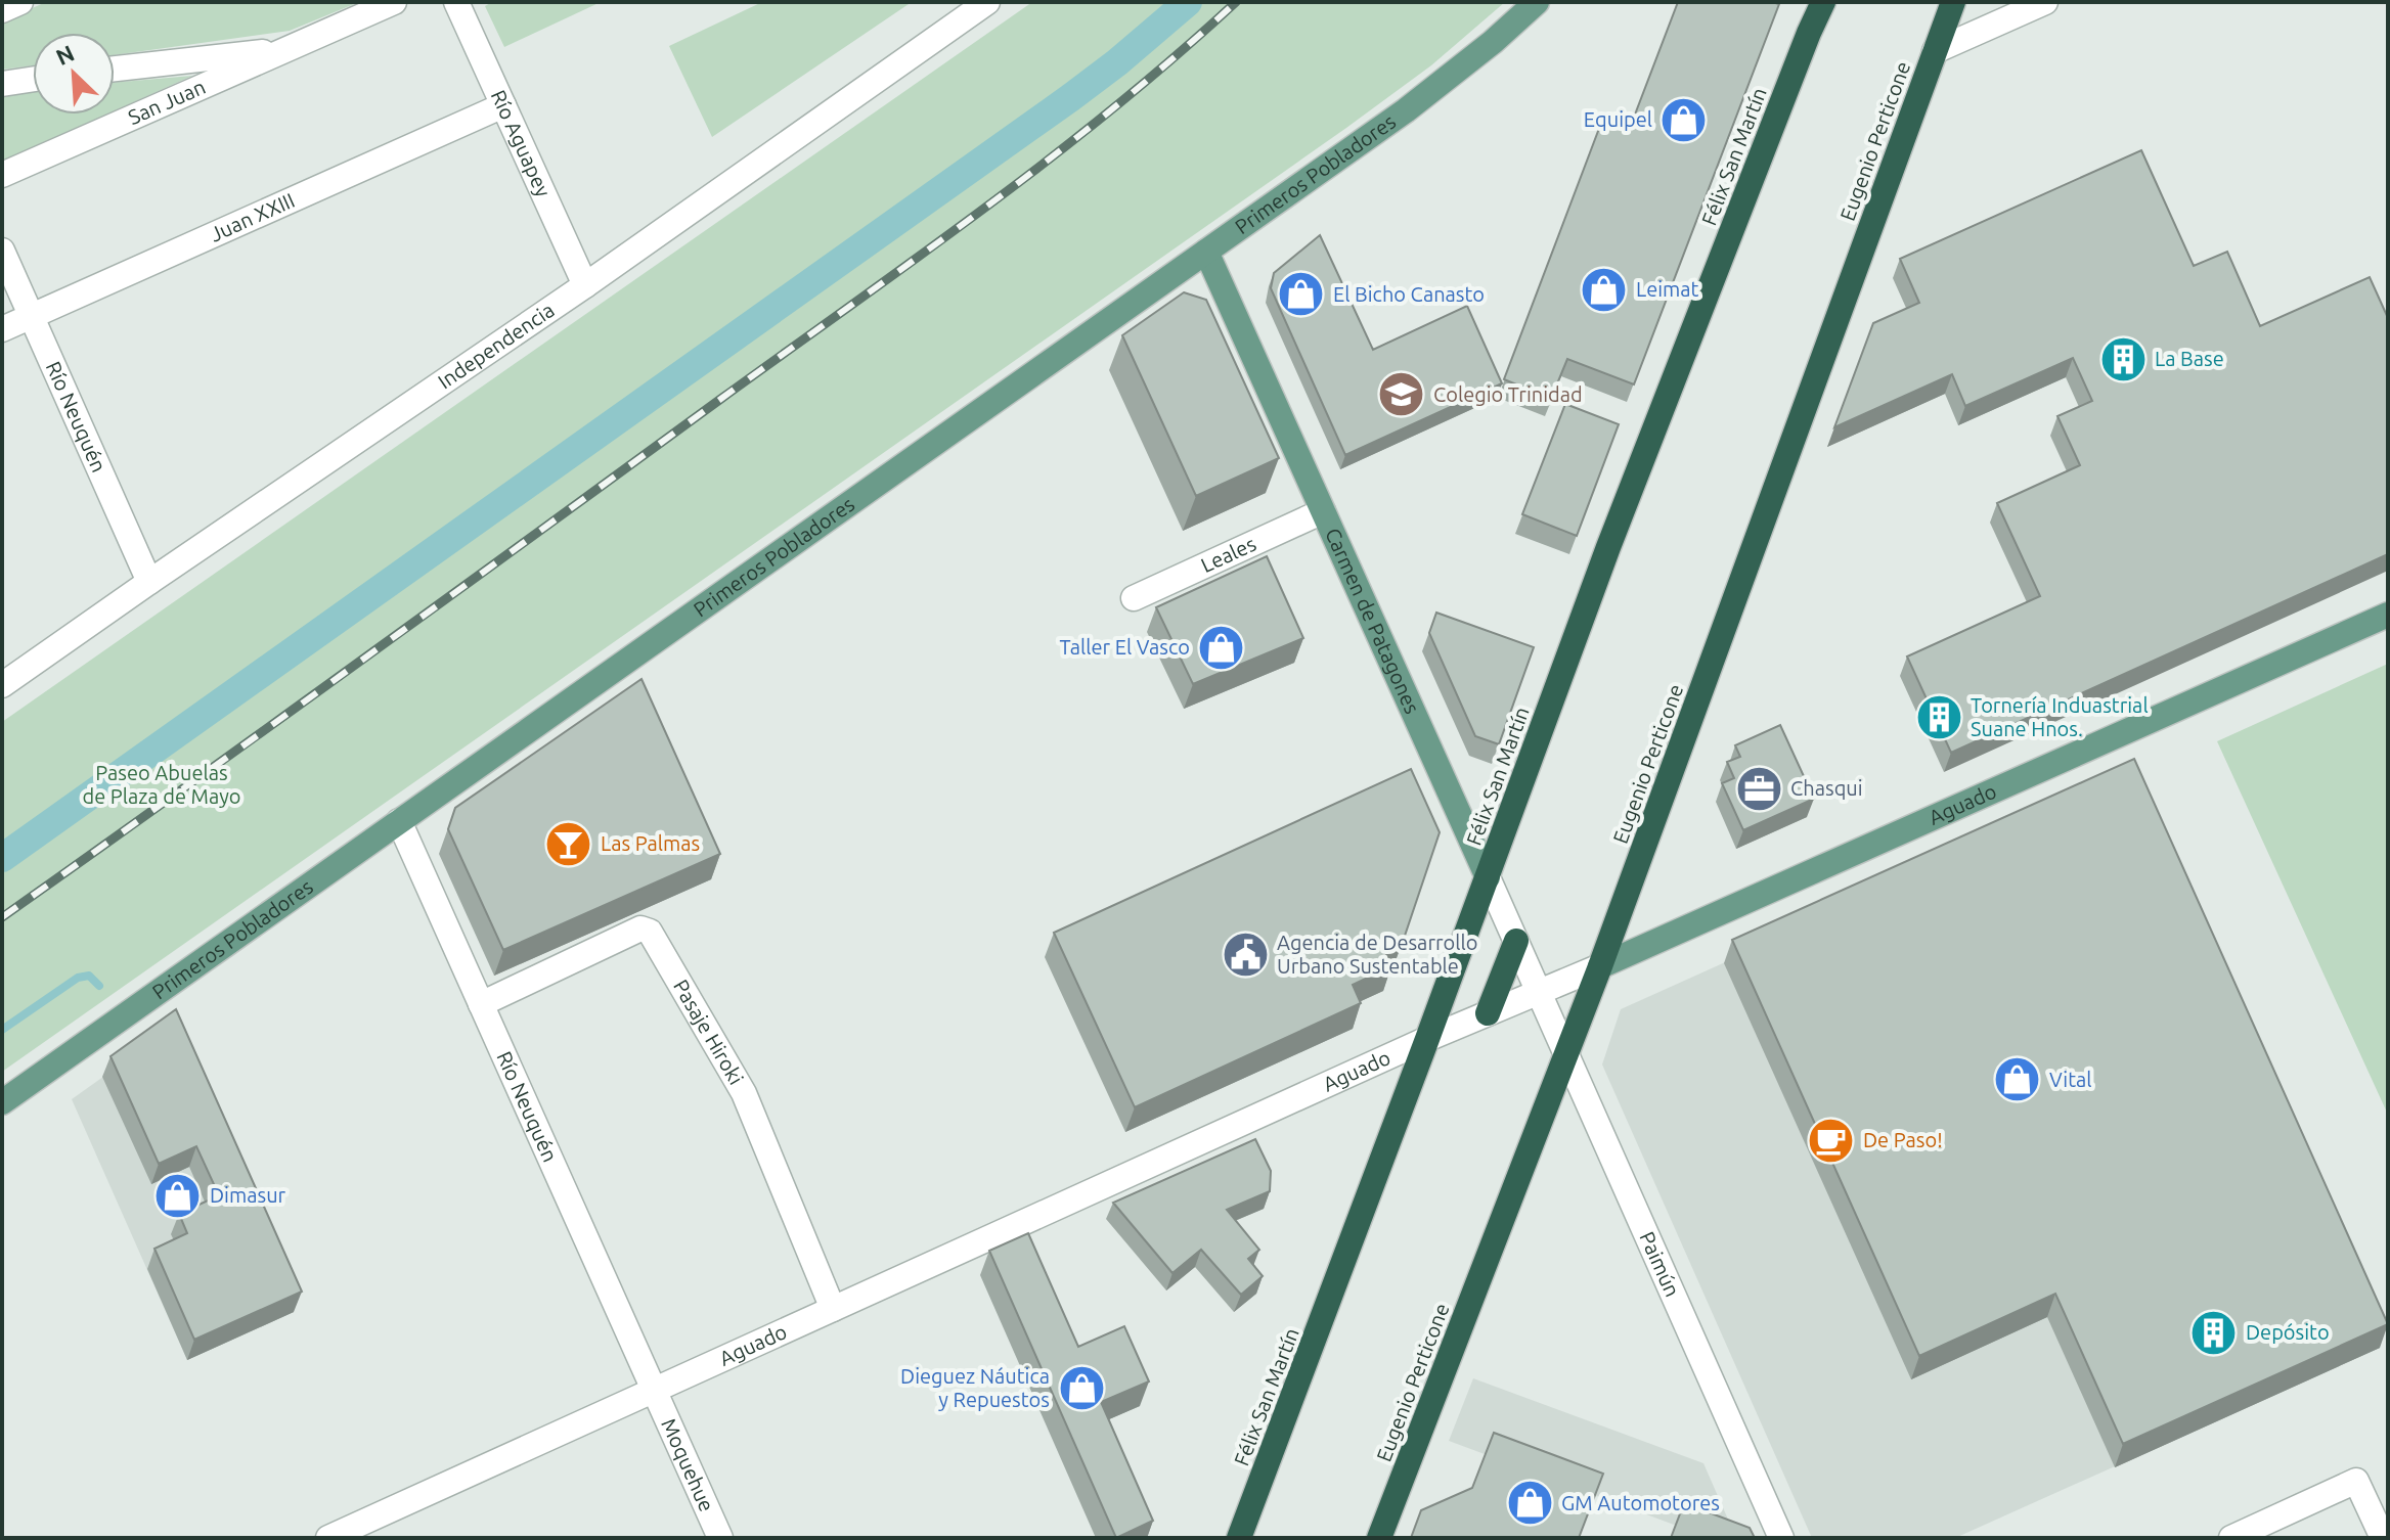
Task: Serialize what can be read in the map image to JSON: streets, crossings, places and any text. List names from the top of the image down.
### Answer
{
  "streets": {
    "highway": ["Eugenio Perticone", "Félix San Martín"],
    "main road": ["Primeros Pobladores", "Carmen de Patagones", "Aguado"],
    "street": [
      "San Juan",
      "Río Aguapey",
      "Juan XXIII",
      "Independencia",
      "Río Neuquén",
      "Leales",
      "Pasaje Hiroki",
      "Paimún",
      "Moquehue"
    ]
  },
  "crossings": [
    ["Eugenio Perticone", "Aguado"],
    ["Eugenio Perticone", "Paimún"],
    ["Río Aguapey", "Juan XXIII"],
    ["Río Aguapey", "Independencia"],
    ["Félix San Martín", "Carmen de Patagones"],
    ["Félix San Martín", "Aguado"],
    ["Primeros Pobladores", "Río Neuquén"],
    ["Primeros Pobladores", "Carmen de Patagones"],
    ["Juan XXIII", "Río Neuquén"],
    ["Independencia", "Río Neuquén"],
    ["Río Neuquén", "Aguado"],
    ["Río Neuquén", "Pasaje Hiroki"],
    ["Río Neuquén", "Moquehue"],
    ["Leales", "Carmen de Patagones"],
    ["Carmen de Patagones", "Aguado"],
    ["Carmen de Patagones", "Paimún"],
    ["Aguado", "Pasaje Hiroki"],
    ["Aguado", "Paimún"],
    ["Aguado", "Moquehue"]
  ],
  "parks": ["Paseo Abuelas de Plaza de Mayo"],
  "places": {
    "shop": [
      "Equipel",
      "Leimat",
      "El Bicho Canasto",
      "Taller El Vasco",
      "Vital",
      "Dimasur",
      "Dieguez Náutica y Repuestos",
      "GM Automotores"
    ],
    "building": ["La Base", "Tornería Induastrial Suane Hnos.", "Depósito"],
    "school or university": ["Colegio Trinidad"],
    "office": ["Chasqui"],
    "bar": ["Las Palmas"],
    "public building": ["Agencia de Desarrollo Urbano Sustentable"],
    "cafe": ["De Paso!"]
  },
  "north": "top left"
}
